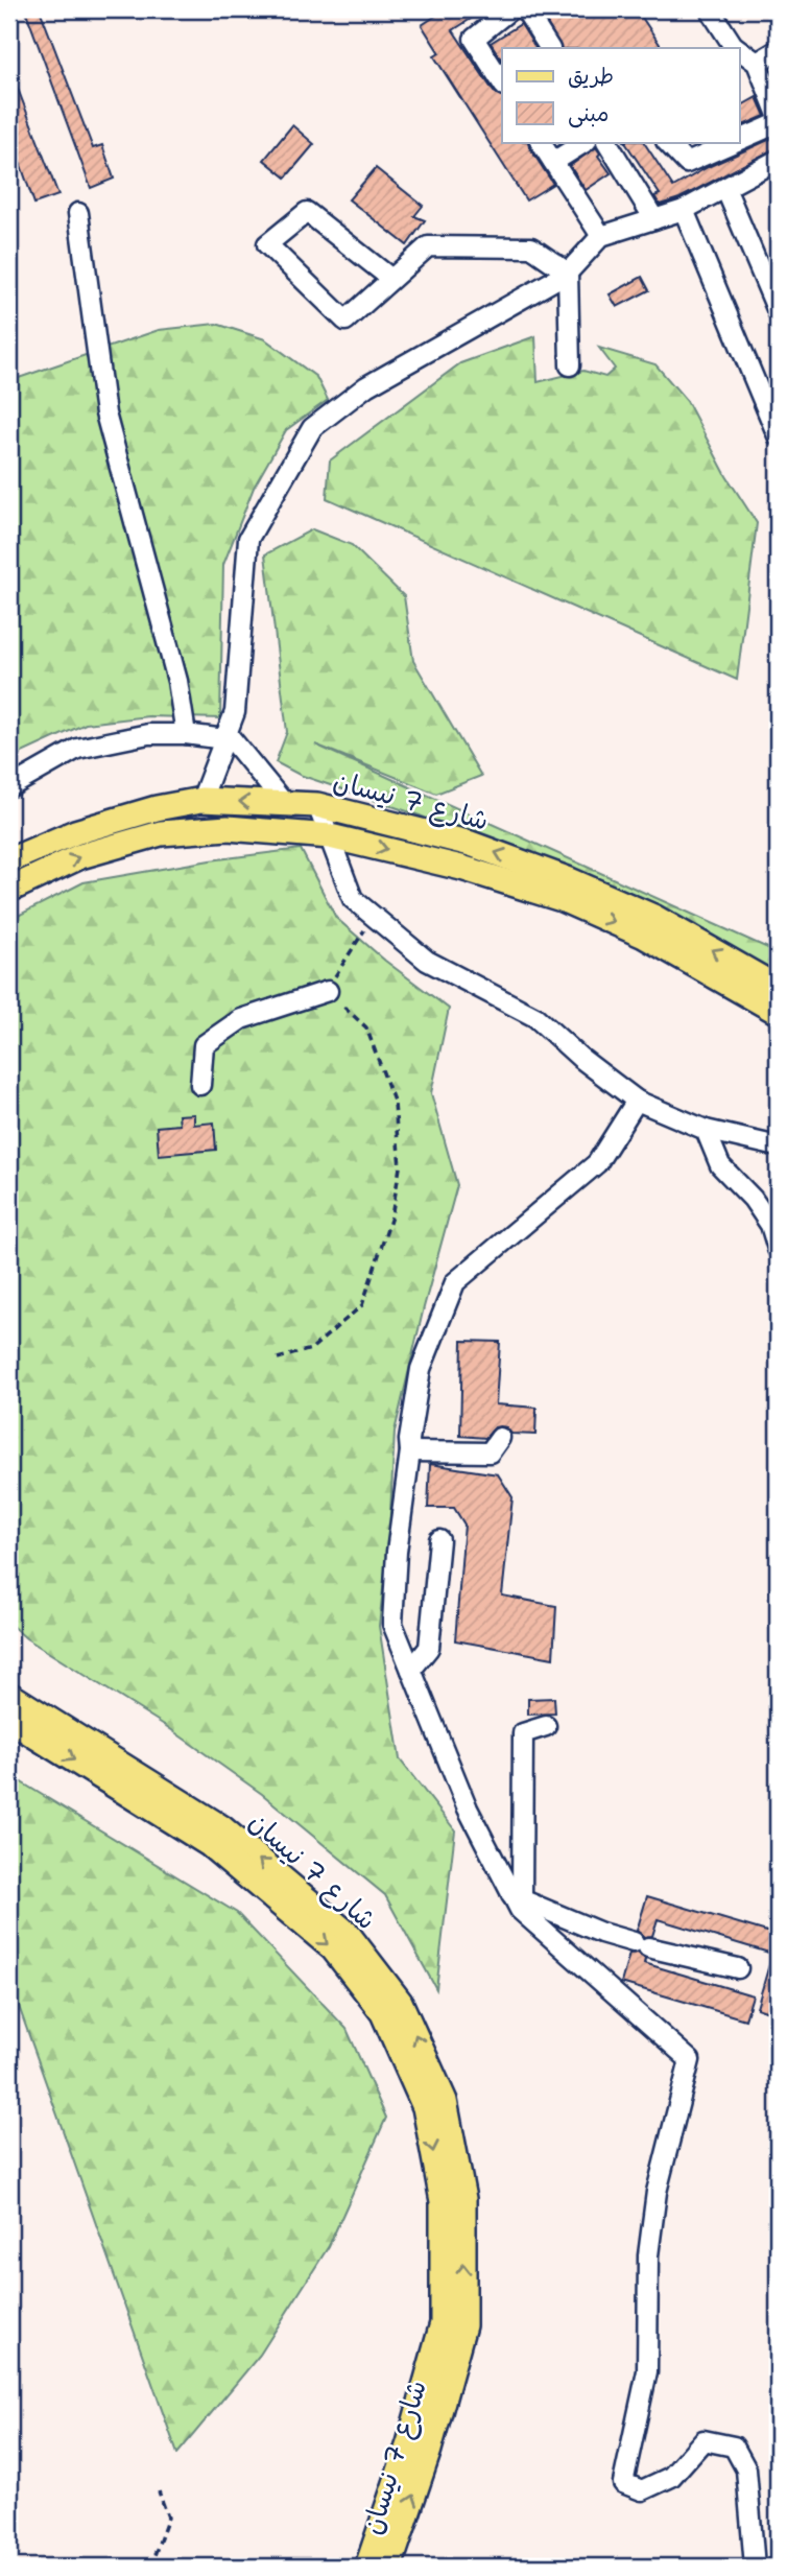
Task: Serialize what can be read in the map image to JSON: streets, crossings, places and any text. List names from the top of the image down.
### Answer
{
  "streets": {
    "main road": ["شارع 7 نيسان"]
  },
  "legend": ["طريق", "مبنى"]
}
